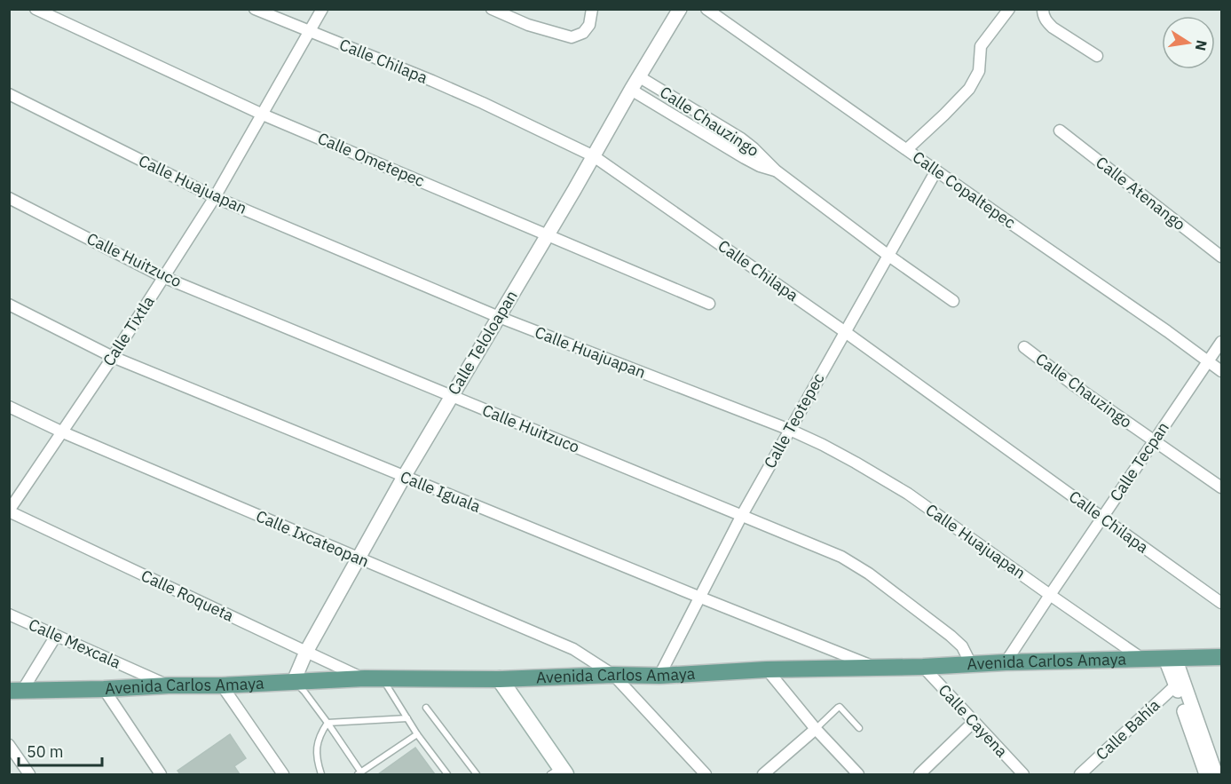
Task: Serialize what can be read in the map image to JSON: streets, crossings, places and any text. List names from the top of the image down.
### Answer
{
  "streets": {
    "main road": ["Avenida Carlos Amaya"],
    "street": [
      "Calle Chilapa",
      "Calle Chauzingo",
      "Calle Ometepec",
      "Calle Huajuapan",
      "Calle Copaltepec",
      "Calle Atenango",
      "Calle Huitzuco",
      "Calle Tixtla",
      "Calle Teloloapan",
      "Calle Teotepec",
      "Calle Tecpan",
      "Calle Iguala",
      "Calle Ixcateopan",
      "Calle Roqueta",
      "Calle Mexcala",
      "Calle Cayena",
      "Calle Bahía"
    ]
  },
  "crossings": [
    ["Calle Chilapa", "Calle Tixtla"],
    ["Calle Chilapa", "Calle Teloloapan"],
    ["Calle Chilapa", "Calle Teotepec"],
    ["Calle Chilapa", "Calle Tecpan"],
    ["Calle Chauzingo", "Calle Teloloapan"],
    ["Calle Chauzingo", "Calle Teotepec"],
    ["Calle Chauzingo", "Calle Tecpan"],
    ["Calle Ometepec", "Calle Tixtla"],
    ["Calle Ometepec", "Calle Teloloapan"],
    ["Calle Huajuapan", "Calle Tixtla"],
    ["Calle Huajuapan", "Calle Teloloapan"],
    ["Calle Huajuapan", "Calle Teotepec"],
    ["Calle Huajuapan", "Calle Tecpan"],
    ["Calle Huajuapan", "Avenida Carlos Amaya"],
    ["Calle Copaltepec", "Calle Teotepec"],
    ["Calle Copaltepec", "Calle Tecpan"],
    ["Calle Huitzuco", "Calle Tixtla"],
    ["Calle Huitzuco", "Calle Teloloapan"],
    ["Calle Huitzuco", "Calle Teotepec"],
    ["Calle Huitzuco", "Avenida Carlos Amaya"],
    ["Calle Tixtla", "Calle Iguala"],
    ["Calle Tixtla", "Calle Ixcateopan"],
    ["Calle Tixtla", "Calle Roqueta"],
    ["Calle Teloloapan", "Calle Iguala"],
    ["Calle Teloloapan", "Calle Ixcateopan"],
    ["Calle Teloloapan", "Calle Roqueta"],
    ["Calle Teloloapan", "Avenida Carlos Amaya"],
    ["Calle Teotepec", "Calle Iguala"],
    ["Calle Teotepec", "Avenida Carlos Amaya"],
    ["Calle Tecpan", "Avenida Carlos Amaya"],
    ["Calle Iguala", "Avenida Carlos Amaya"],
    ["Calle Ixcateopan", "Avenida Carlos Amaya"],
    ["Calle Roqueta", "Avenida Carlos Amaya"],
    ["Calle Mexcala", "Avenida Carlos Amaya"],
    ["Avenida Carlos Amaya", "Calle Cayena"]
  ],
  "scale_bar": "50 m",
  "north": "right"
}
